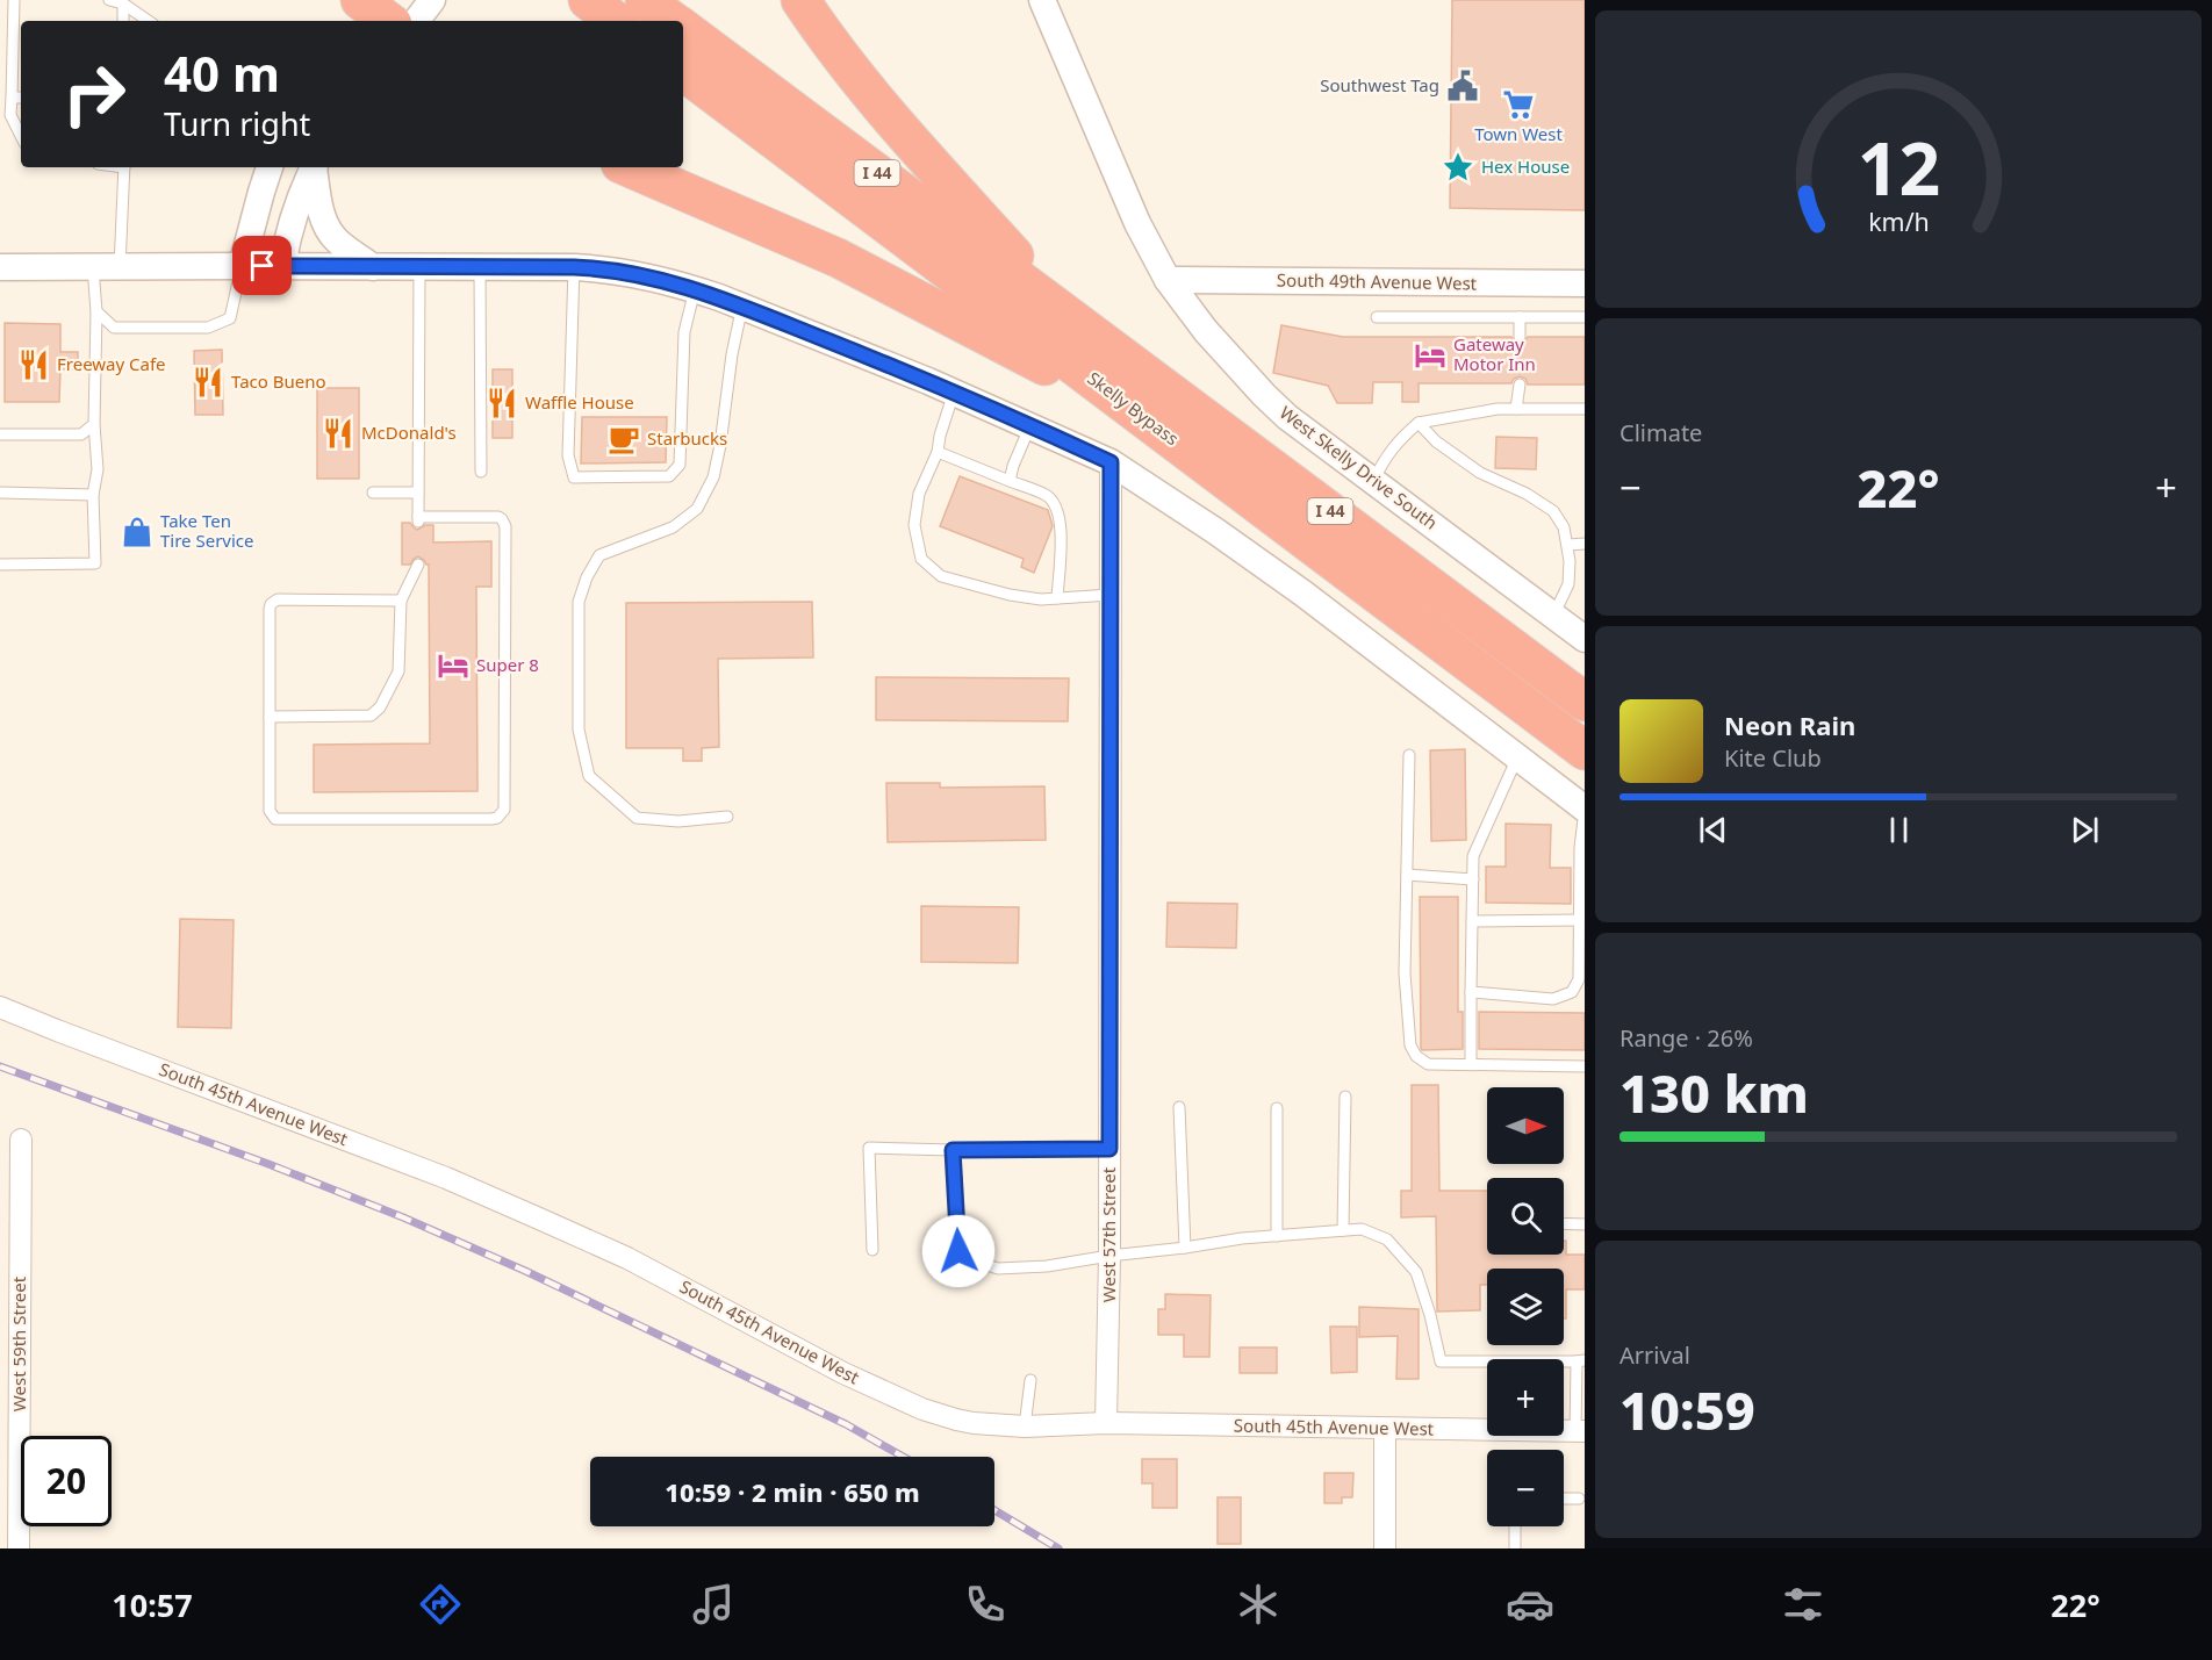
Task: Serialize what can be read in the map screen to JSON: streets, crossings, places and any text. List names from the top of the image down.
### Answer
{
  "streets": {
    "highway": ["I 44", "Skelly Bypass"],
    "street": [
      "South 49th Avenue West",
      "West Skelly Drive South",
      "South 45th Avenue West",
      "West 57th Street",
      "West 59th Street"
    ]
  },
  "crossings": [
    ["South 49th Avenue West", "West Skelly Drive South"],
    ["South 45th Avenue West", "West 57th Street"]
  ],
  "places": {
    "public building": ["Southwest Tag"],
    "supermarket": ["Town West"],
    "place": ["Hex House"],
    "hotel": ["Gateway Motor Inn", "Super 8"],
    "restaurant": [
      "Freeway Cafe",
      "Taco Bueno",
      "Waffle House",
      "McDonald's"
    ],
    "cafe": ["Starbucks"],
    "shop": ["Take Ten Tire Service"]
  },
  "north": "right",
  "page": {
    "turn": ["40 m", "Turn right"],
    "tile": [
      "Climate",
      ["Range · 26%", "130 km"],
      ["Arrival", "10:59"]
    ],
    "heat": ["−", "22°", "+"],
    "song": ["Neon Rain", "Kite Club"],
    "map_buttons": ["+", "−"],
    "limit": "20",
    "trip": "10:59 · 2 min · 650 m",
    "tabs": ["10:57", "22°"],
    "gauge": ["12", "km/h"]
  }
}
